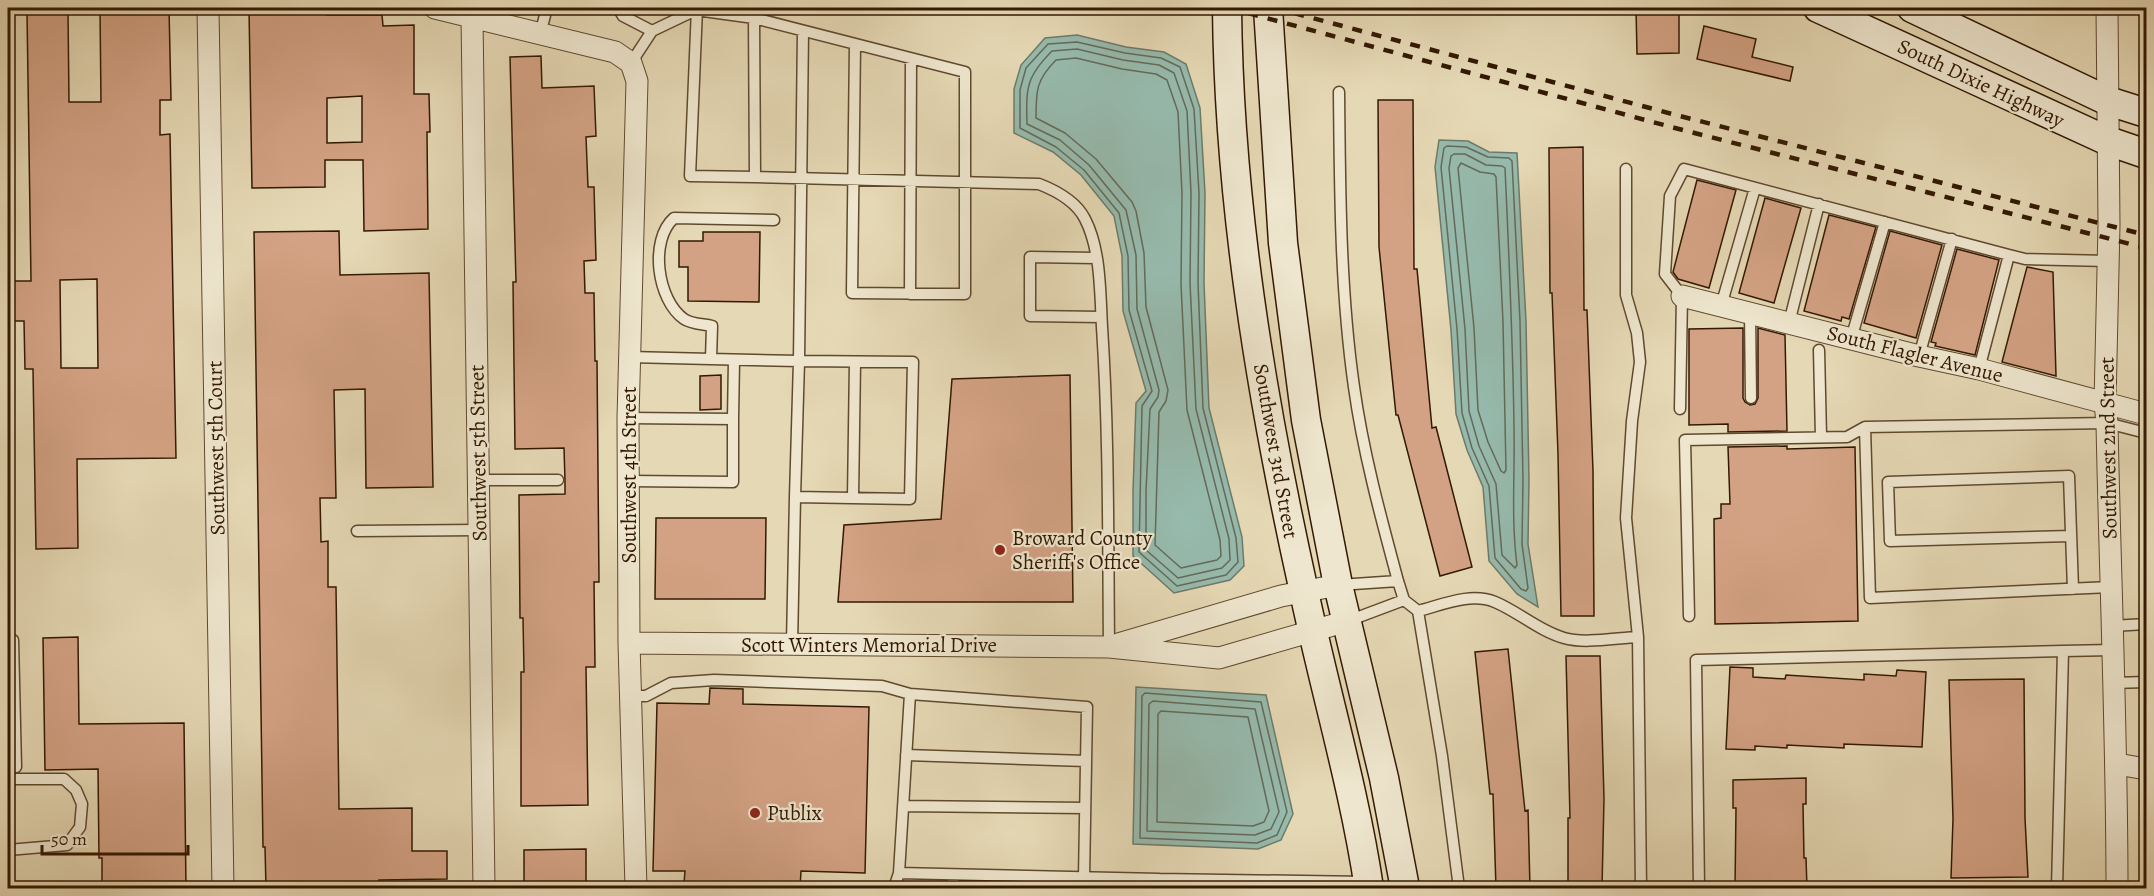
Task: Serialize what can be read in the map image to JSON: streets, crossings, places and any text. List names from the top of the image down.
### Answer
{
  "streets": {
    "street": [
      "South Dixie Highway",
      "South Flagler Avenue",
      "Southwest 5th Court",
      "Southwest 2nd Street",
      "Southwest 3rd Street",
      "Southwest 5th Street",
      "Southwest 4th Street",
      "Scott Winters Memorial Drive"
    ]
  },
  "crossings": [
    ["South Dixie Highway", "Southwest 2nd Street"],
    ["South Flagler Avenue", "Southwest 2nd Street"],
    ["Southwest 3rd Street", "Scott Winters Memorial Drive"],
    ["Southwest 4th Street", "Scott Winters Memorial Drive"]
  ],
  "places": ["Broward County Sheriff's Office", "Publix"],
  "scale_bar": "50 m"
}
